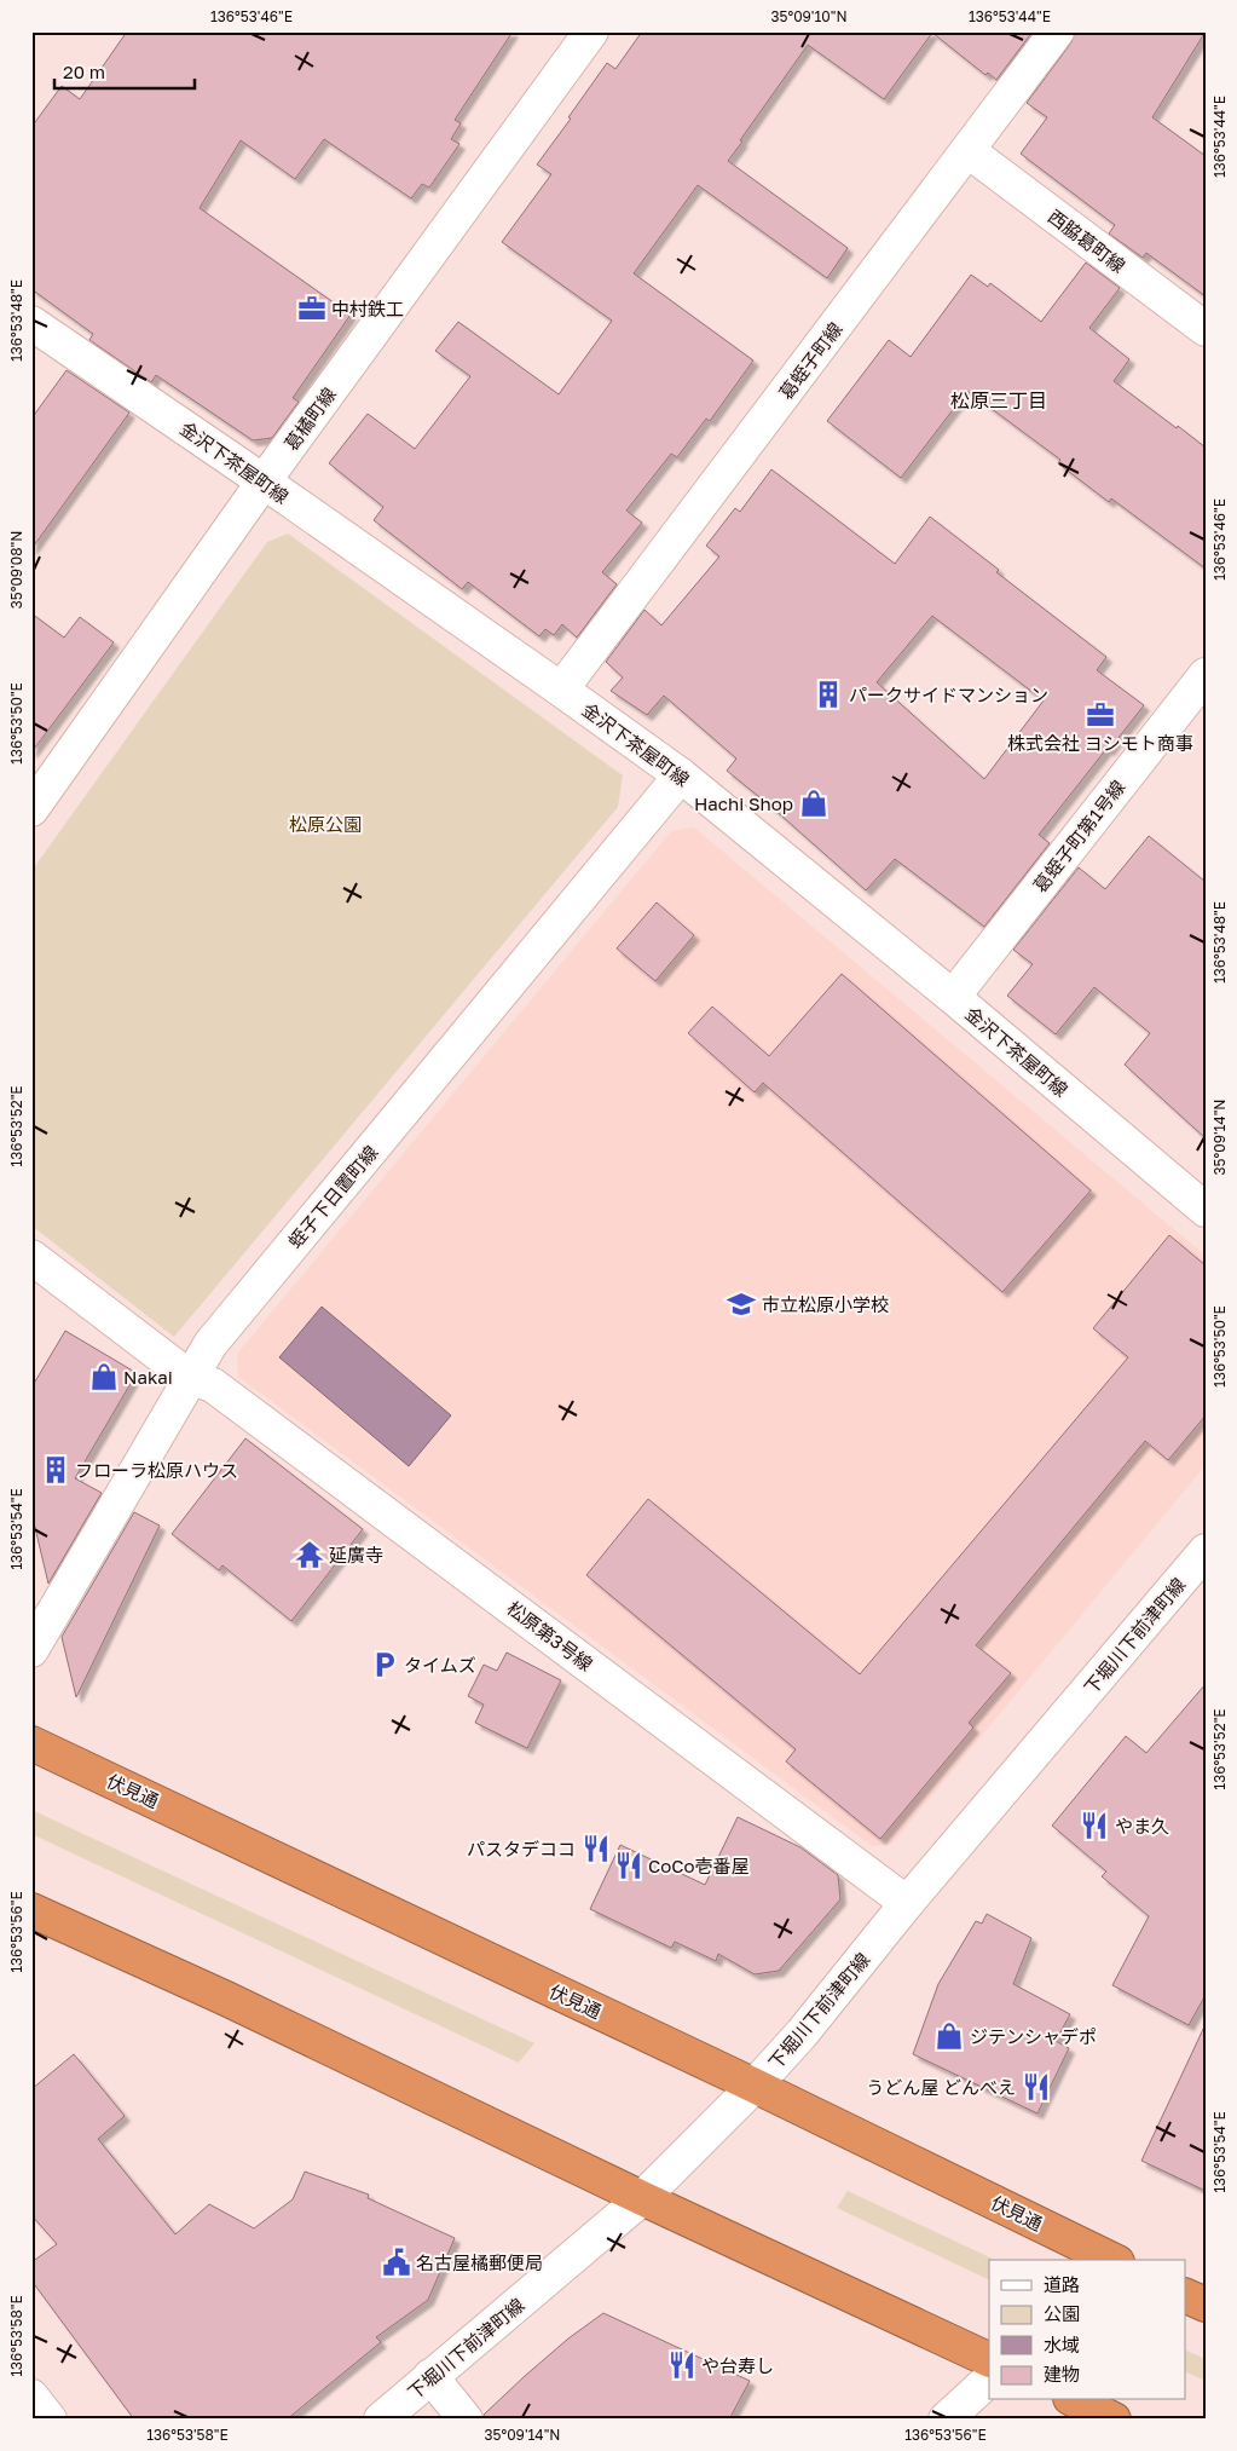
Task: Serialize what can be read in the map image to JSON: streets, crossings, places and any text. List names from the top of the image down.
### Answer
{
  "streets": {
    "highway": ["伏見通"],
    "street": [
      "西脇葛町線",
      "葛蛭子町線",
      "葛橘町線",
      "金沢下茶屋町線",
      "葛蛭子町第1号線",
      "蛭子下日置町線",
      "松原第3号線",
      "下堀川下前津町線"
    ]
  },
  "crossings": [
    ["西脇葛町線", "葛蛭子町線"],
    ["葛蛭子町線", "金沢下茶屋町線"],
    ["葛橘町線", "金沢下茶屋町線"],
    ["金沢下茶屋町線", "葛蛭子町第1号線"],
    ["金沢下茶屋町線", "蛭子下日置町線"],
    ["蛭子下日置町線", "松原第3号線"],
    ["松原第3号線", "下堀川下前津町線"],
    ["下堀川下前津町線", "伏見通"]
  ],
  "districts": ["松原三丁目"],
  "parks": ["松原公園"],
  "places": {
    "office": ["中村鉄工", "株式会社 ヨシモト商事"],
    "building": ["パークサイドマンション", "フローラ松原ハウス"],
    "shop": ["Hachi Shop", "Nakai", "ジテンシャデポ"],
    "school or university": ["市立松原小学校"],
    "temple": ["延廣寺"],
    "parking": ["タイムズ"],
    "restaurant": [
      "やま久",
      "パスタデココ",
      "CoCo壱番屋",
      "うどん屋 どんべえ",
      "や台寿し"
    ],
    "public building": ["名古屋橘郵便局"]
  },
  "legend": [
    "道路",
    "公園",
    "水域",
    "建物"
  ],
  "scale_bar": "20 m",
  "coordinates": [
    "136°53'46\"E",
    "35°09'10\"N",
    "136°53'44\"E",
    "136°53'48\"E",
    "35°09'08\"N",
    "136°53'50\"E",
    "136°53'52\"E",
    "35°09'14\"N",
    "136°53'54\"E",
    "136°53'56\"E",
    "136°53'58\"E"
  ]
}
